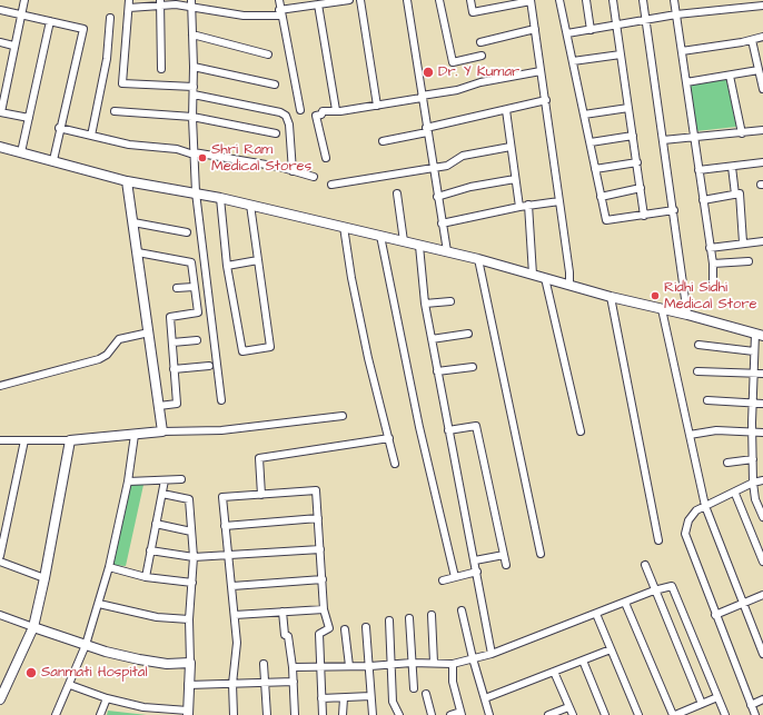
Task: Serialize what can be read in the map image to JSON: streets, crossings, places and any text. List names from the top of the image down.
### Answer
{
  "places": [
    "Dr. Y Kumar",
    "Shri Ram Medical Stores",
    "Ridhi Sidhi Medical Store",
    "Sanmati Hospital"
  ]
}
